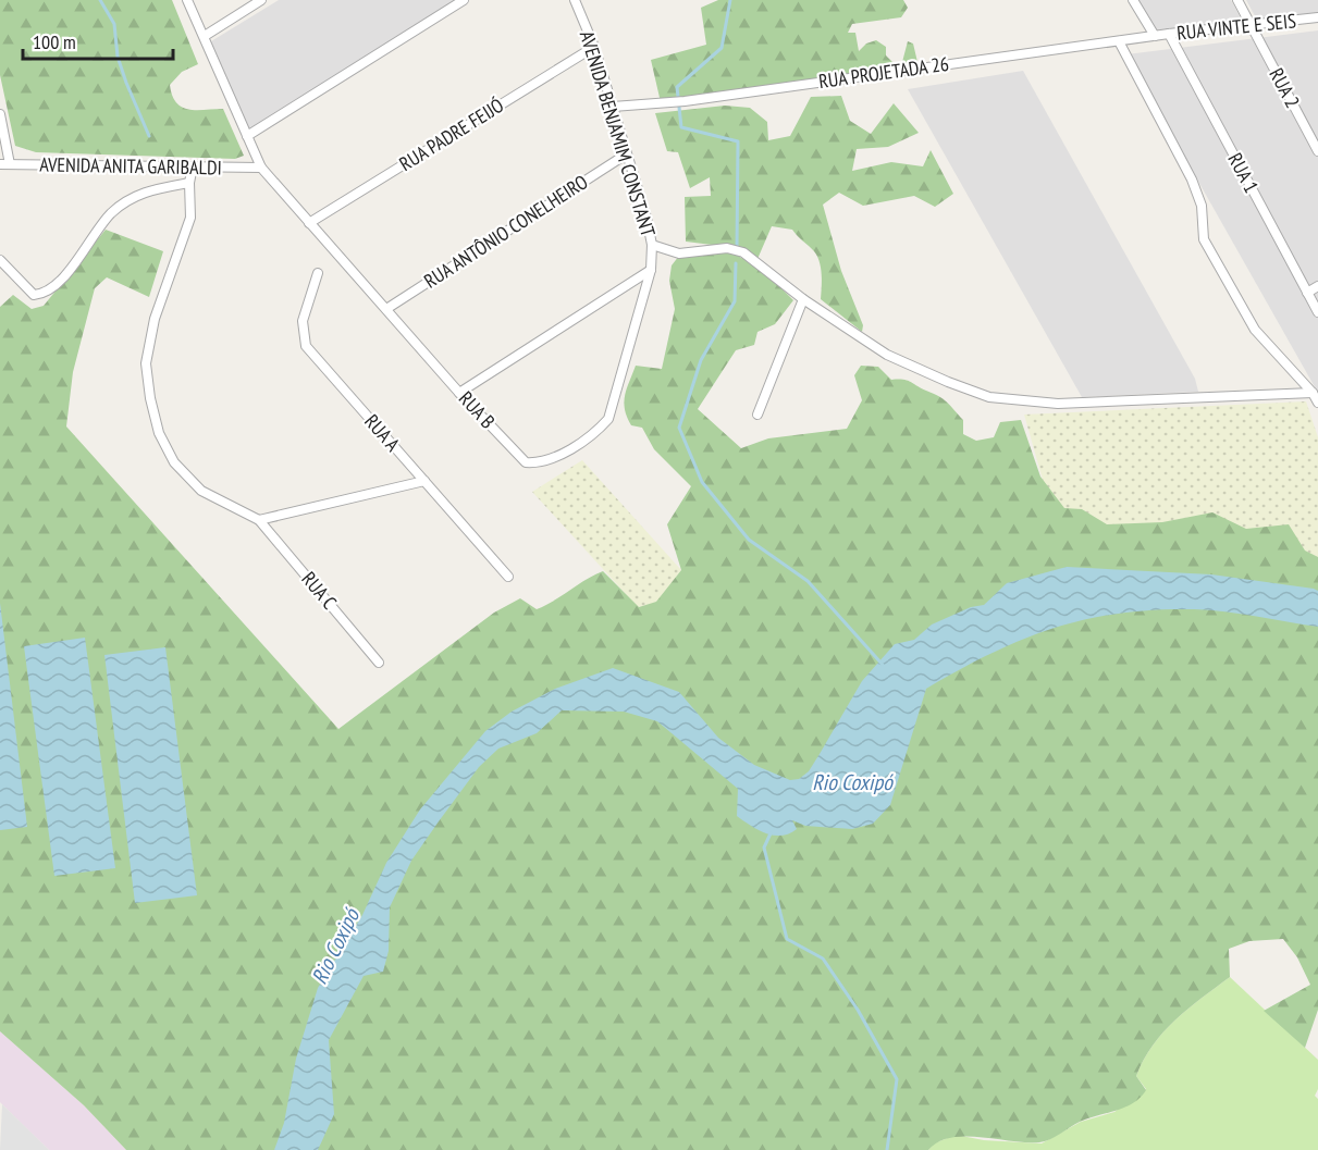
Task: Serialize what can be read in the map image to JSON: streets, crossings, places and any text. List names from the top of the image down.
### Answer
{
  "streets": {
    "street": [
      "RUA VINTE E SEIS",
      "RUA PROJETADA 26",
      "RUA 2",
      "AVENIDA BENJAMIM CONSTANT",
      "RUA PADRE FEIJÓ",
      "AVENIDA ANITA GARIBALDI",
      "RUA 1",
      "RUA ANTÔNIO CONELHEIRO",
      "RUA B",
      "RUA A",
      "RUA C"
    ]
  },
  "crossings": [
    ["RUA VINTE E SEIS", "RUA PROJETADA 26"],
    ["RUA VINTE E SEIS", "RUA 2"],
    ["RUA VINTE E SEIS", "RUA 1"],
    ["RUA PROJETADA 26", "AVENIDA BENJAMIM CONSTANT"],
    ["AVENIDA BENJAMIM CONSTANT", "RUA PADRE FEIJÓ"],
    ["AVENIDA BENJAMIM CONSTANT", "RUA ANTÔNIO CONELHEIRO"],
    ["AVENIDA BENJAMIM CONSTANT", "RUA B"],
    ["RUA PADRE FEIJÓ", "RUA B"],
    ["AVENIDA ANITA GARIBALDI", "RUA B"],
    ["RUA ANTÔNIO CONELHEIRO", "RUA B"]
  ],
  "water": ["Rio Coxipó"],
  "scale_bar": "100 m"
}
